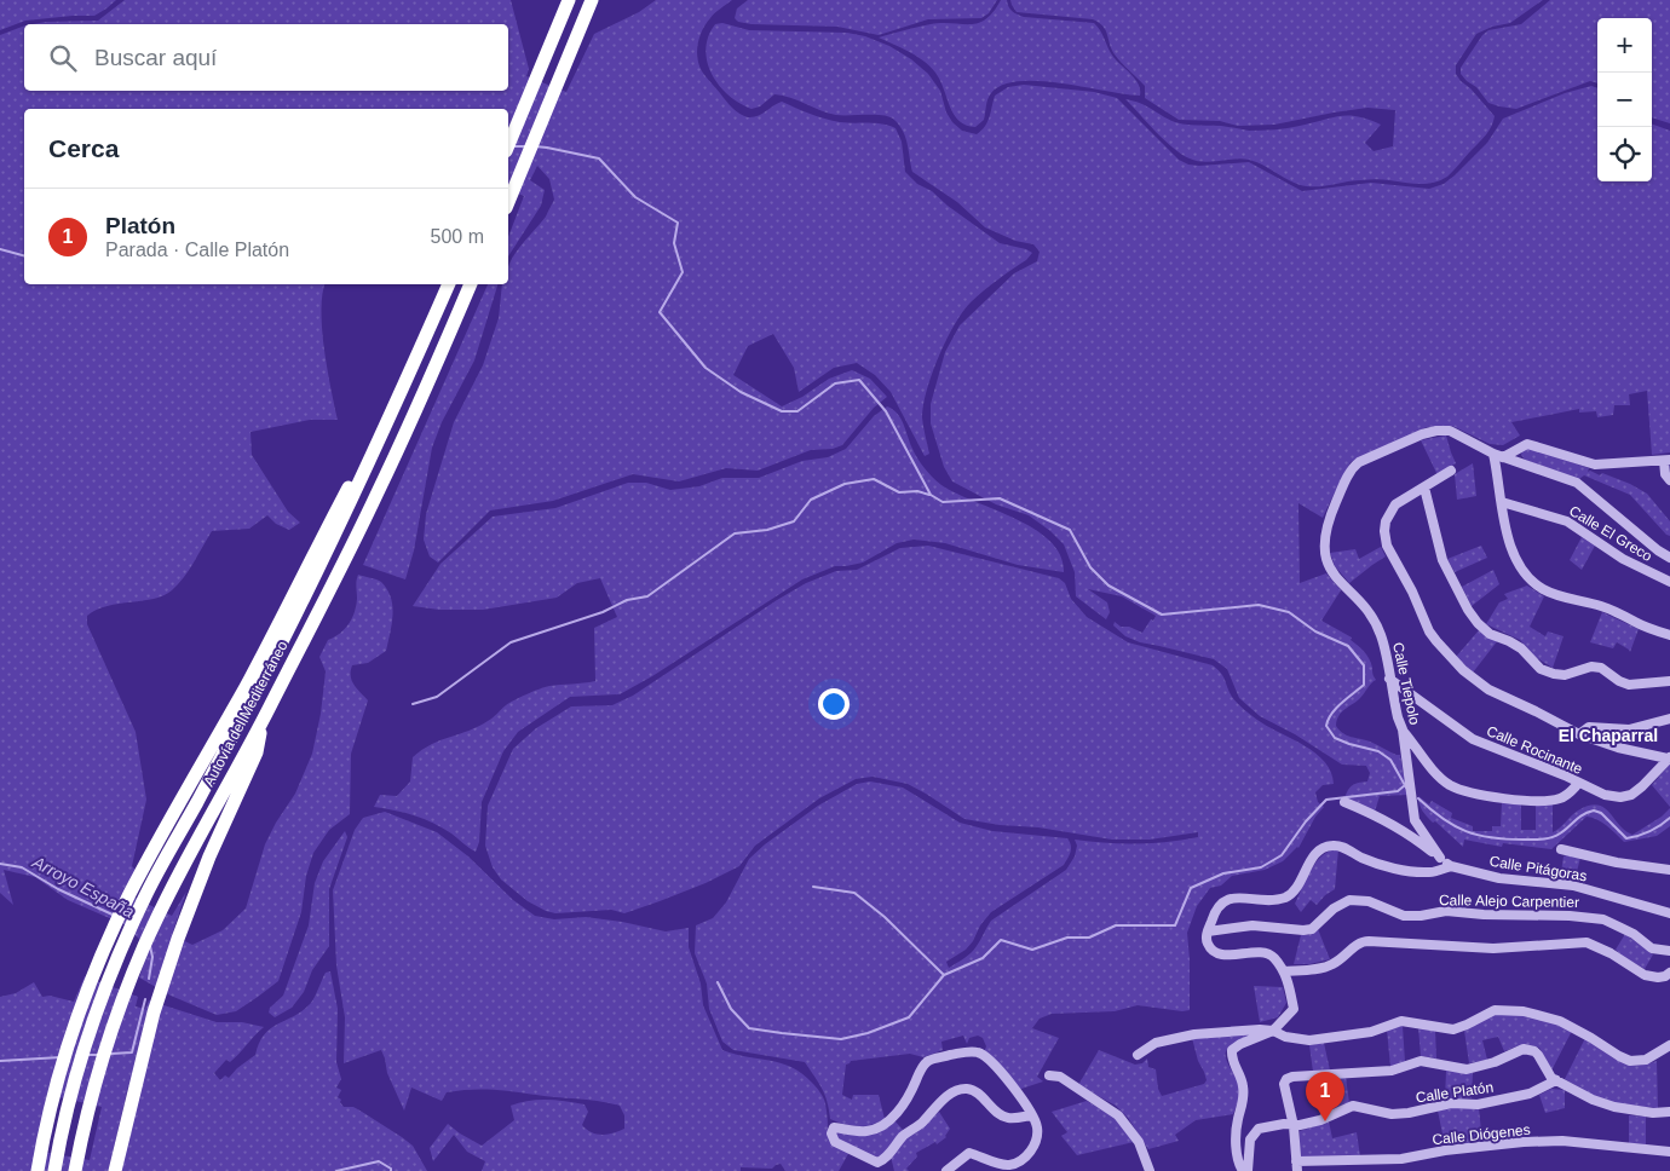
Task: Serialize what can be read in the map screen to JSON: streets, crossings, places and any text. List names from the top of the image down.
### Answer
{
  "streets": {
    "highway": ["Autovía del Mediterráneo"],
    "street": [
      "Calle El Greco",
      "Calle Tiepolo",
      "Calle Rocinante",
      "Calle Pitágoras",
      "Calle Alejo Carpentier",
      "Calle Platón",
      "Calle Diógenes"
    ]
  },
  "crossings": [
    ["Calle Tiepolo", "Calle Rocinante"],
    ["Calle Tiepolo", "Calle Pitágoras"]
  ],
  "districts": ["El Chaparral"],
  "water": ["Arroyo España"],
  "page": {
    "map_buttons": ["+", "−"],
    "search": "Buscar aquí",
    "heading": "Cerca",
    "list": [
      {
        "mark": "1",
        "name": "Platón",
        "note": "Parada · Calle Platón",
        "value": "500 m"
      }
    ],
    "pins": "1"
  }
}
